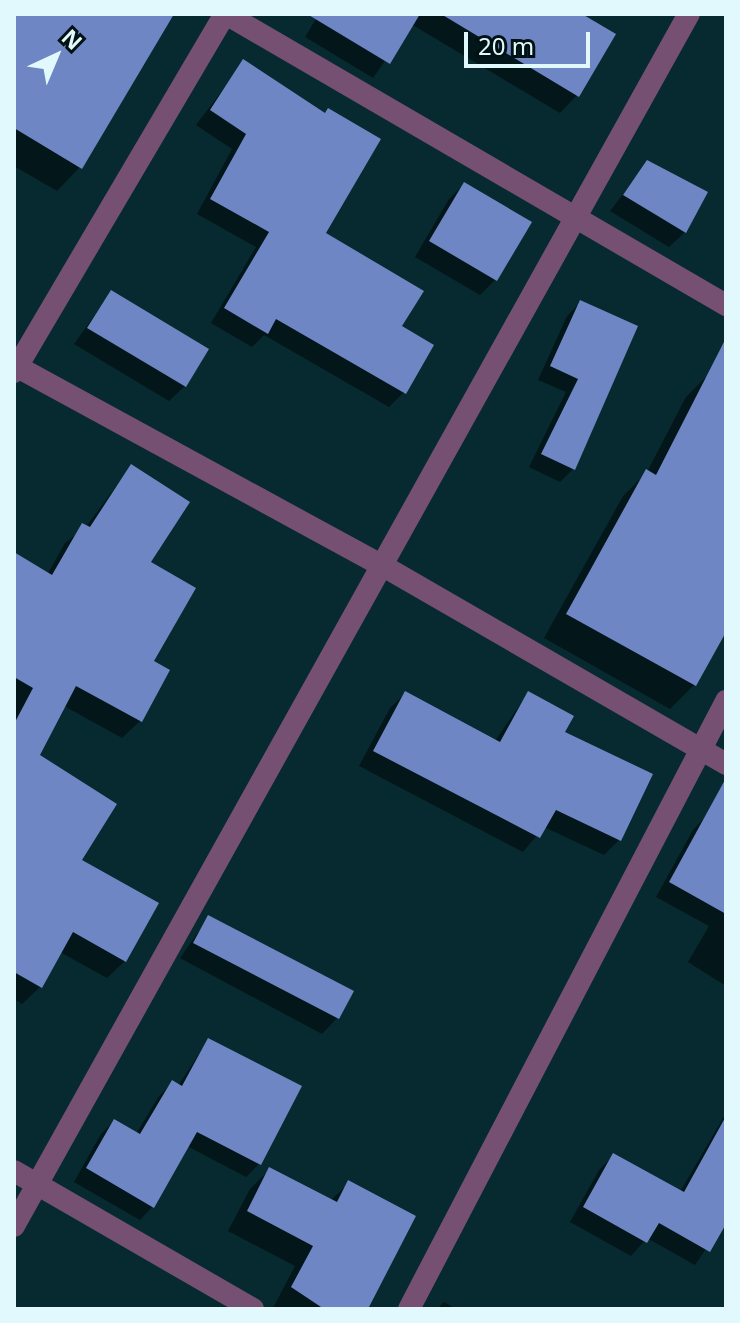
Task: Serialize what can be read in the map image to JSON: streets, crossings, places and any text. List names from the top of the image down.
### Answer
{
  "scale_bar": "20 m",
  "north": "top right"
}
